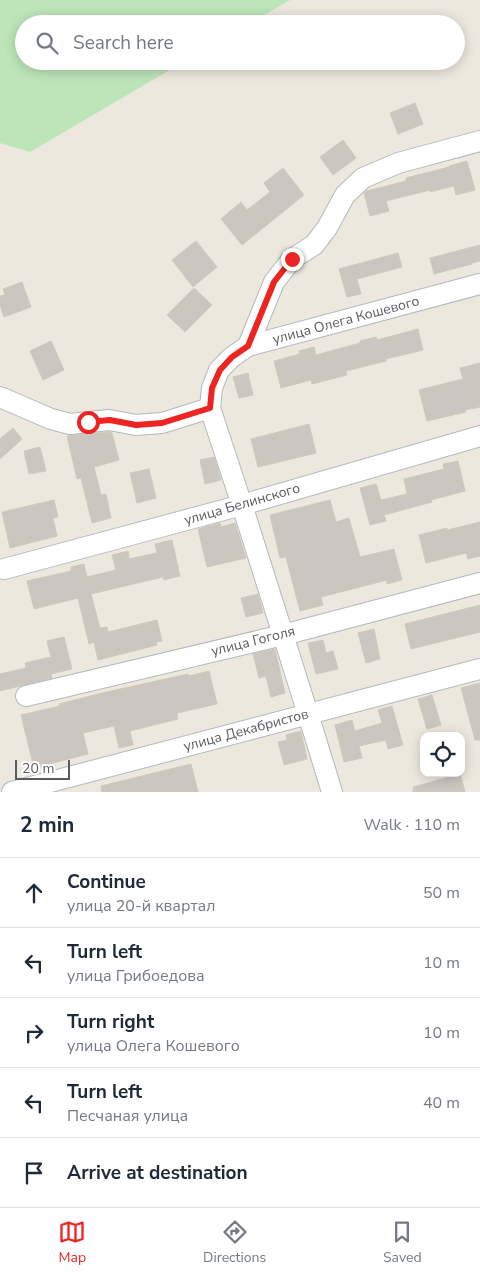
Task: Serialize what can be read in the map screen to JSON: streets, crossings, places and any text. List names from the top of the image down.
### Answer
{
  "streets": {
    "street": [
      "улица Олега Кошевого",
      "улица Белинского",
      "улица Гоголя",
      "улица Декабристов"
    ]
  },
  "scale_bar": "20 m",
  "page": {
    "search": "Search here",
    "scale": "20 m",
    "heading": ["2 min", "Walk · 110 m"],
    "list": [
      ["Continue", "улица 20-й квартал", "50 m"],
      ["Turn left", "улица Грибоедова", "10 m"],
      ["Turn right", "улица Олега Кошевого", "10 m"],
      ["Turn left", "Песчаная улица", "40 m"],
      "Arrive at destination"
    ],
    "nav": ["Map", "Directions", "Saved"]
  }
}
